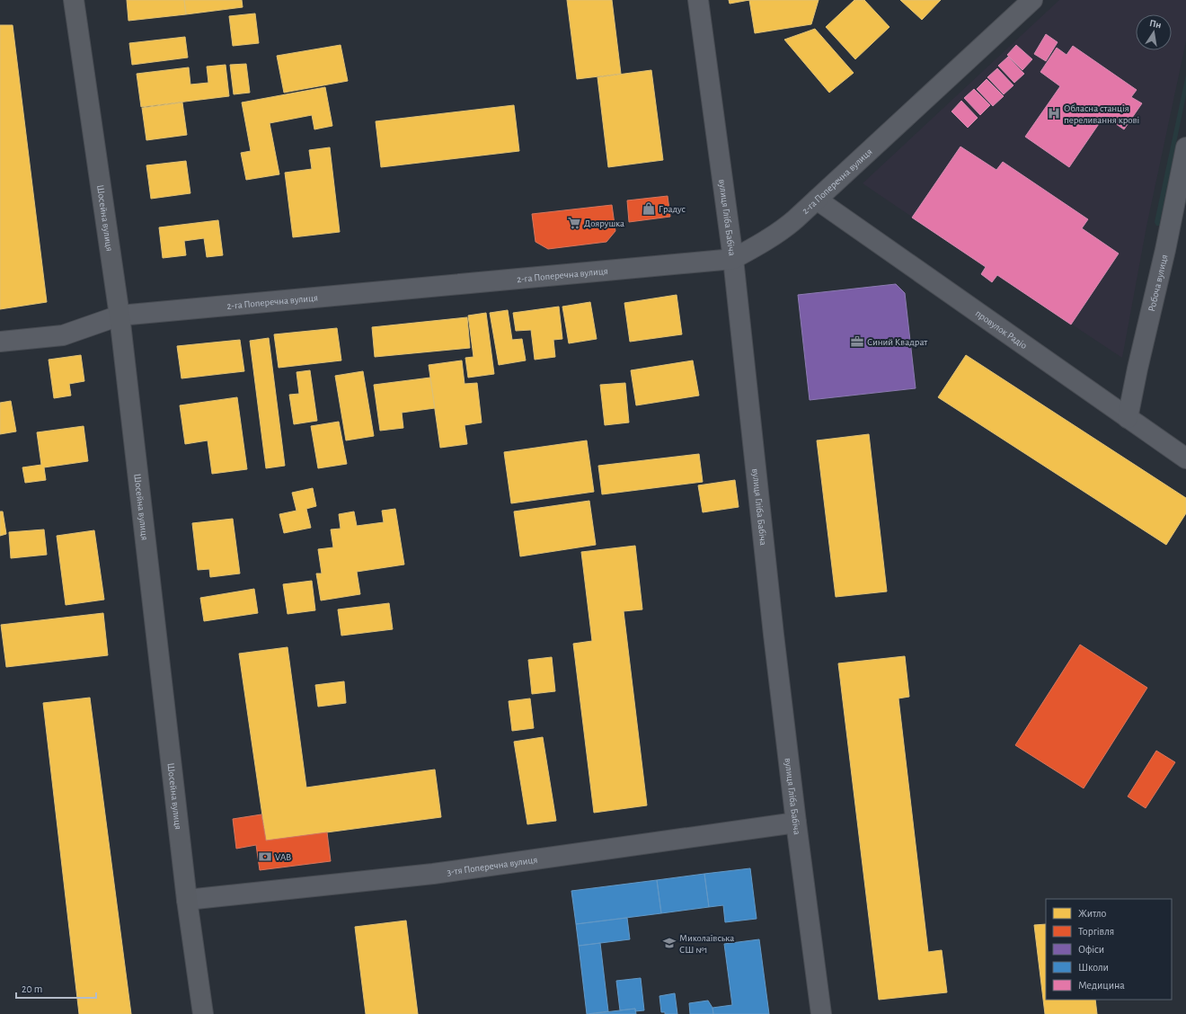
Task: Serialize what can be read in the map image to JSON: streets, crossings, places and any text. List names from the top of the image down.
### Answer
{
  "streets": {
    "street": [
      "2-га Поперечна вулиця",
      "Шосейна вулиця",
      "вулиця Гліба Бабіча",
      "Робоча вулиця",
      "провулок Радіо",
      "3-тя Поперечна вулиця"
    ]
  },
  "crossings": [
    ["2-га Поперечна вулиця", "Шосейна вулиця"],
    ["2-га Поперечна вулиця", "вулиця Гліба Бабіча"],
    ["2-га Поперечна вулиця", "провулок Радіо"],
    ["Шосейна вулиця", "3-тя Поперечна вулиця"],
    ["вулиця Гліба Бабіча", "3-тя Поперечна вулиця"],
    ["Робоча вулиця", "провулок Радіо"]
  ],
  "places": {
    "hospital": ["Обласна станція переливання крові"],
    "shop": ["Градус"],
    "supermarket": ["Доярушка"],
    "office": ["Синий Квадрат"],
    "bank": ["VAB"],
    "school or university": ["Миколаївська СШ №1"]
  },
  "legend": [
    "Житло",
    "Торгівля",
    "Офіси",
    "Школи",
    "Медицина"
  ],
  "scale_bar": "20 m",
  "north": "top"
}
